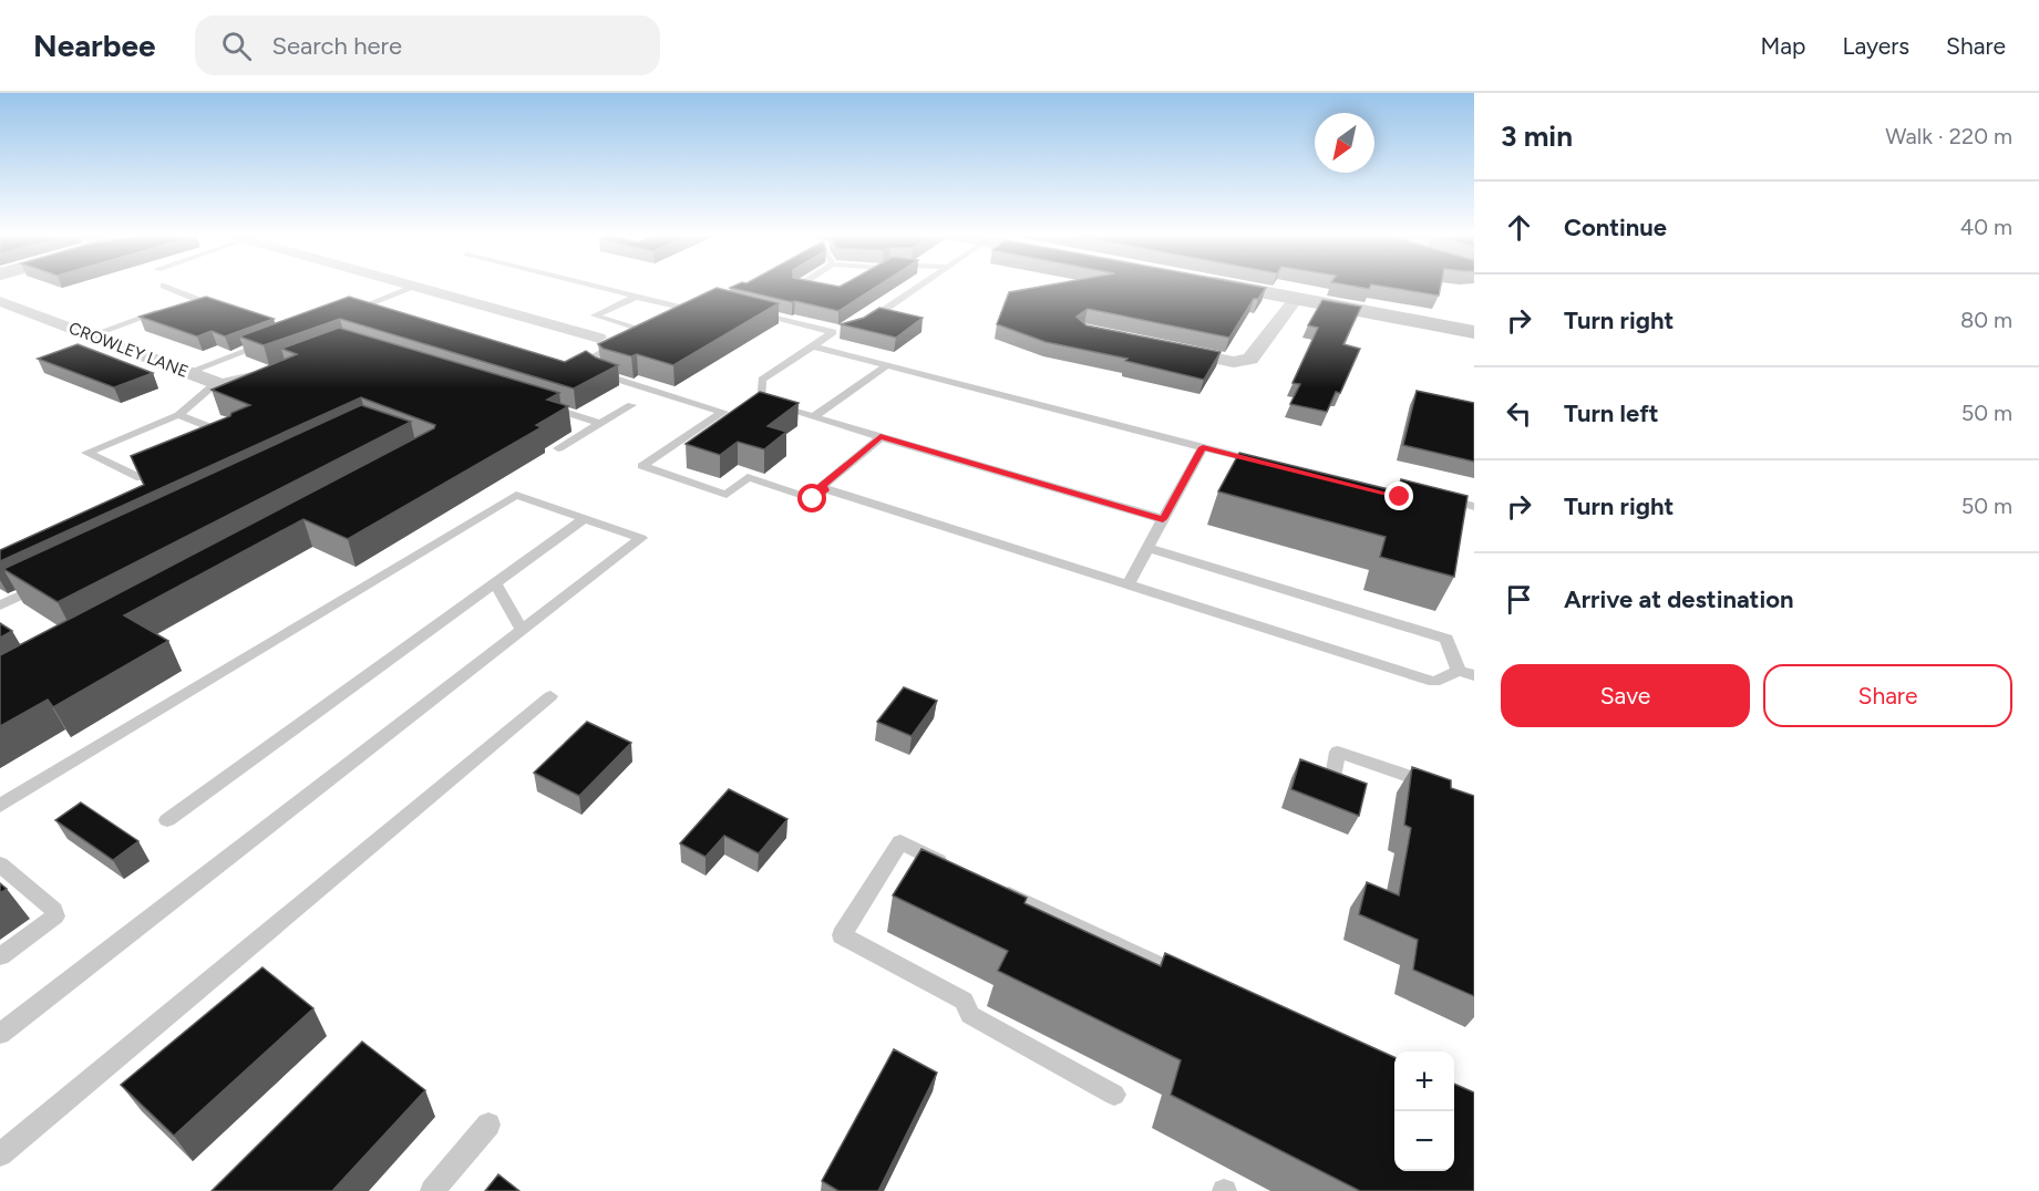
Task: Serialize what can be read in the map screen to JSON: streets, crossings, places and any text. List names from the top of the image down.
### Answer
{
  "streets": {
    "street": ["CROWLEY LANE"]
  },
  "north": "bottom left",
  "page": {
    "header": "Nearbee",
    "search": "Search here",
    "nav": ["Map", "Layers", "Share"],
    "heading": ["3 min", "Walk · 220 m"],
    "list": [
      ["Continue", "40 m"],
      ["Turn right", "80 m"],
      ["Turn left", "50 m"],
      ["Turn right", "50 m"],
      "Arrive at destination"
    ],
    "buttons": ["Save", "Share"],
    "map_buttons": ["+", "−"]
  }
}
